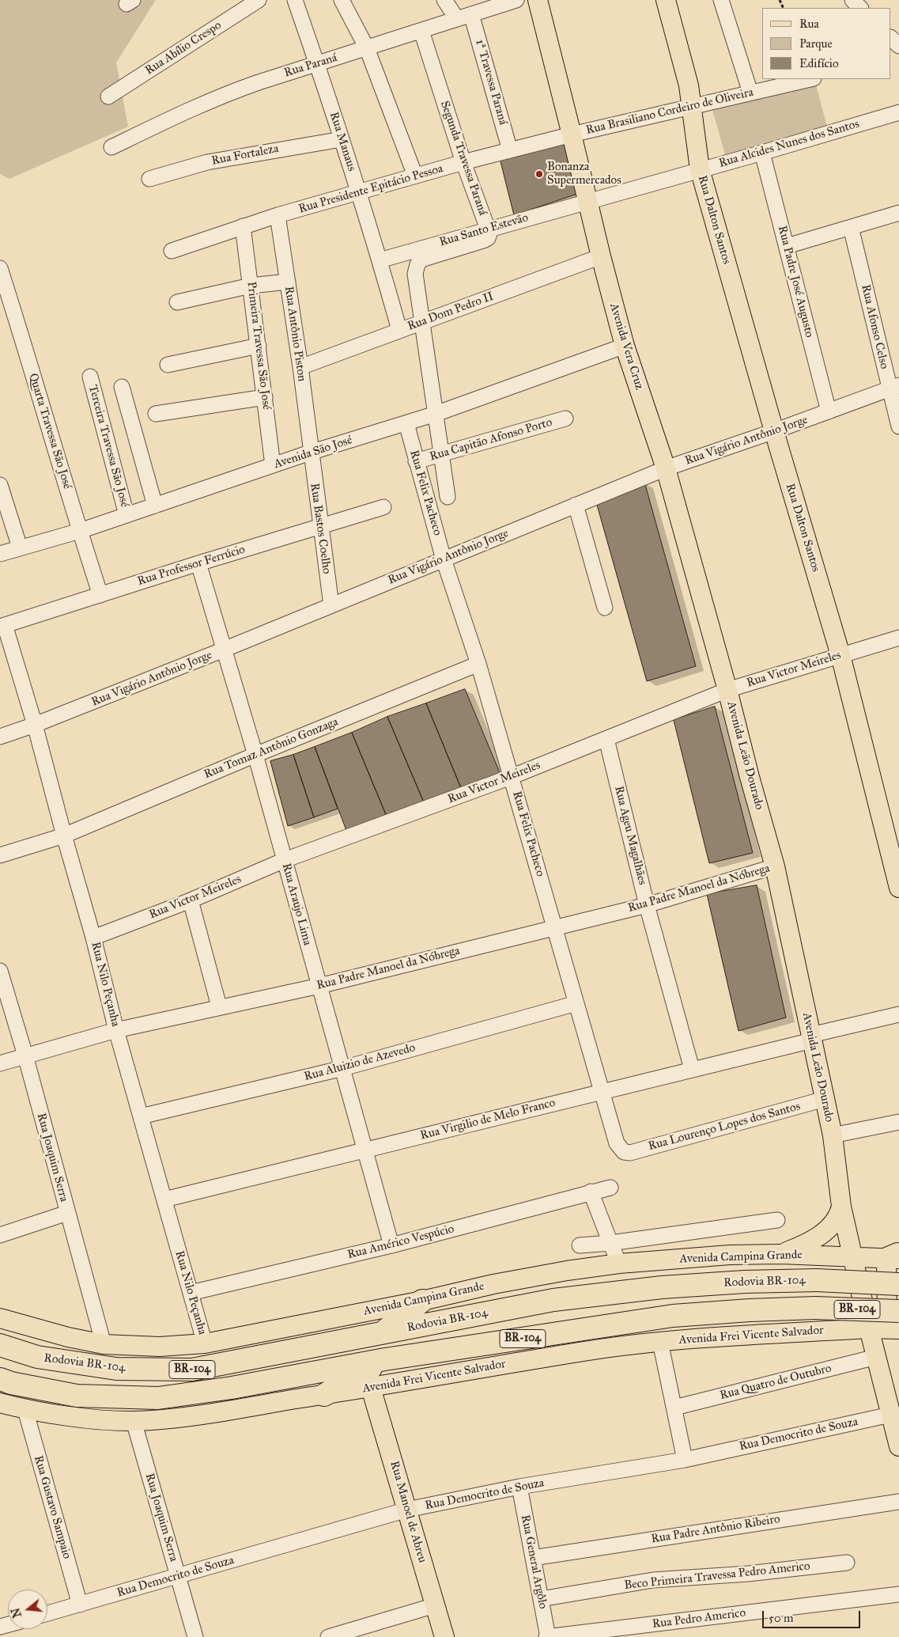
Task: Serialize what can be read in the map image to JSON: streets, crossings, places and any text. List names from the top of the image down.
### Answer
{
  "streets": {
    "highway": ["Rodovia BR-104", "BR-104"],
    "main road": [
      "Rua Dalton Santos",
      "Avenida Vera Cruz",
      "Avenida Leão Dourado",
      "Avenida Campina Grande",
      "Avenida Frei Vicente Salvador",
      "Rua Manoel de Abreu"
    ],
    "street": [
      "Rua Abílio Crespo",
      "Rua Paraná",
      "1ª Travessa Paraná",
      "Rua Brasiliano Cordeiro de Oliveira",
      "Rua Manaus",
      "Rua Alcides Nunes dos Santos",
      "Rua Fortaleza",
      "Segunda Travessa Paraná",
      "Rua Presidente Epitácio Pessoa",
      "Rua Santo Estevão",
      "Rua Padre José Augusto",
      "Rua Dom Pedro II",
      "Rua Afonso Celso",
      "Rua Antônio Piston",
      "Primeira Travessa São José",
      "Quarta Travessa São José",
      "Rua Capitão Afonso Porto",
      "Rua Vigário Antônio Jorge",
      "Terceira Travessa São José",
      "Avenida São José",
      "Rua Felix Pacheco",
      "Rua Bastos Coelho",
      "Rua Professor Ferrúcio",
      "Rua Victor Meireles",
      "Rua Tomaz Antônio Gonzaga",
      "Rua Ageu Magalhães",
      "Rua Padre Manoel da Nóbrega",
      "Rua Araujo Lima",
      "Rua Nilo Peçanha",
      "Rua Aluizio de Azevedo",
      "Rua Virgilio de Melo Franco",
      "Rua Lourenço Lopes dos Santos",
      "Rua Joaquim Serra",
      "Rua Américo Vespúcio",
      "Rua Quatro de Outubro",
      "Rua Democrito de Souza",
      "Rua Gustavo Sampaio",
      "Rua Padre Antônio Ribeiro",
      "Rua General Argôlo",
      "Beco Primeira Travessa Pedro Americo",
      "Rua Pedro Americo"
    ]
  },
  "crossings": [
    ["Rua Paraná", "1ª Travessa Paraná"],
    ["Rua Paraná", "Rua Manaus"],
    ["Rua Paraná", "Segunda Travessa Paraná"],
    ["1ª Travessa Paraná", "Rua Presidente Epitácio Pessoa"],
    ["Rua Brasiliano Cordeiro de Oliveira", "Rua Presidente Epitácio Pessoa"],
    ["Rua Brasiliano Cordeiro de Oliveira", "Rua Dalton Santos"],
    ["Rua Brasiliano Cordeiro de Oliveira", "Avenida Vera Cruz"],
    ["Rua Manaus", "Rua Fortaleza"],
    ["Rua Manaus", "Rua Presidente Epitácio Pessoa"],
    ["Rua Manaus", "Rua Santo Estevão"],
    ["Rua Manaus", "Rua Dom Pedro II"],
    ["Rua Alcides Nunes dos Santos", "Rua Dalton Santos"],
    ["Rua Alcides Nunes dos Santos", "Rua Santo Estevão"],
    ["Rua Alcides Nunes dos Santos", "Rua Padre José Augusto"],
    ["Rua Alcides Nunes dos Santos", "Avenida Vera Cruz"],
    ["Segunda Travessa Paraná", "Rua Presidente Epitácio Pessoa"],
    ["Segunda Travessa Paraná", "Rua Santo Estevão"],
    ["Segunda Travessa Paraná", "Rua Dom Pedro II"],
    ["Segunda Travessa Paraná", "Rua Capitão Afonso Porto"],
    ["Segunda Travessa Paraná", "Avenida São José"],
    ["Rua Presidente Epitácio Pessoa", "Rua Antônio Piston"],
    ["Rua Presidente Epitácio Pessoa", "Primeira Travessa São José"],
    ["Rua Presidente Epitácio Pessoa", "Avenida Vera Cruz"],
    ["Rua Dalton Santos", "Rua Vigário Antônio Jorge"],
    ["Rua Dalton Santos", "Rua Victor Meireles"],
    ["Rua Santo Estevão", "Avenida Vera Cruz"],
    ["Rua Padre José Augusto", "Rua Vigário Antônio Jorge"],
    ["Rua Dom Pedro II", "Rua Antônio Piston"],
    ["Rua Dom Pedro II", "Avenida Vera Cruz"],
    ["Rua Afonso Celso", "Rua Vigário Antônio Jorge"],
    ["Rua Antônio Piston", "Avenida São José"],
    ["Rua Antônio Piston", "Rua Bastos Coelho"],
    ["Primeira Travessa São José", "Avenida São José"],
    ["Avenida Vera Cruz", "Rua Vigário Antônio Jorge"],
    ["Avenida Vera Cruz", "Avenida São José"],
    ["Avenida Vera Cruz", "Rua Victor Meireles"],
    ["Avenida Vera Cruz", "Avenida Leão Dourado"],
    ["Quarta Travessa São José", "Avenida São José"],
    ["Quarta Travessa São José", "Rua Professor Ferrúcio"],
    ["Rua Capitão Afonso Porto", "Rua Felix Pacheco"],
    ["Rua Vigário Antônio Jorge", "Rua Felix Pacheco"],
    ["Rua Vigário Antônio Jorge", "Rua Bastos Coelho"],
    ["Rua Vigário Antônio Jorge", "Rua Araujo Lima"],
    ["Rua Vigário Antônio Jorge", "Rua Nilo Peçanha"],
    ["Terceira Travessa São José", "Avenida São José"],
    ["Avenida São José", "Rua Felix Pacheco"],
    ["Avenida São José", "Rua Bastos Coelho"],
    ["Rua Felix Pacheco", "Rua Victor Meireles"],
    ["Rua Felix Pacheco", "Rua Tomaz Antônio Gonzaga"],
    ["Rua Felix Pacheco", "Rua Padre Manoel da Nóbrega"],
    ["Rua Felix Pacheco", "Rua Aluizio de Azevedo"],
    ["Rua Felix Pacheco", "Rua Virgilio de Melo Franco"],
    ["Rua Felix Pacheco", "Rua Lourenço Lopes dos Santos"],
    ["Rua Bastos Coelho", "Rua Professor Ferrúcio"],
    ["Rua Professor Ferrúcio", "Rua Araujo Lima"],
    ["Rua Professor Ferrúcio", "Rua Nilo Peçanha"],
    ["Rua Victor Meireles", "Avenida Leão Dourado"],
    ["Rua Victor Meireles", "Rua Ageu Magalhães"],
    ["Rua Victor Meireles", "Rua Araujo Lima"],
    ["Rua Victor Meireles", "Rua Nilo Peçanha"],
    ["Rua Tomaz Antônio Gonzaga", "Rua Araujo Lima"],
    ["Rua Tomaz Antônio Gonzaga", "Rua Nilo Peçanha"],
    ["Avenida Leão Dourado", "Rua Padre Manoel da Nóbrega"],
    ["Avenida Leão Dourado", "Rua Virgilio de Melo Franco"],
    ["Avenida Leão Dourado", "Rua Lourenço Lopes dos Santos"],
    ["Avenida Leão Dourado", "Avenida Campina Grande"],
    ["Avenida Leão Dourado", "Avenida Frei Vicente Salvador"],
    ["Avenida Leão Dourado", "Rua Quatro de Outubro"],
    ["Avenida Leão Dourado", "Rua Democrito de Souza"],
    ["Rua Ageu Magalhães", "Rua Padre Manoel da Nóbrega"],
    ["Rua Ageu Magalhães", "Rua Virgilio de Melo Franco"],
    ["Rua Padre Manoel da Nóbrega", "Rua Araujo Lima"],
    ["Rua Padre Manoel da Nóbrega", "Rua Nilo Peçanha"],
    ["Rua Padre Manoel da Nóbrega", "Rua Joaquim Serra"],
    ["Rua Araujo Lima", "Rua Aluizio de Azevedo"],
    ["Rua Araujo Lima", "Rua Virgilio de Melo Franco"],
    ["Rua Araujo Lima", "Rua Américo Vespúcio"],
    ["Rua Nilo Peçanha", "Rua Aluizio de Azevedo"],
    ["Rua Nilo Peçanha", "Rua Virgilio de Melo Franco"],
    ["Rua Nilo Peçanha", "Rua Américo Vespúcio"],
    ["Rua Nilo Peçanha", "Avenida Campina Grande"],
    ["Rua Joaquim Serra", "Avenida Campina Grande"],
    ["Rua Joaquim Serra", "Avenida Frei Vicente Salvador"],
    ["Rua Joaquim Serra", "Rua Democrito de Souza"],
    ["Avenida Frei Vicente Salvador", "Rua Gustavo Sampaio"],
    ["Avenida Frei Vicente Salvador", "Rua Manoel de Abreu"],
    ["Rua Democrito de Souza", "Rua Gustavo Sampaio"],
    ["Rua Democrito de Souza", "Rua Manoel de Abreu"],
    ["Rua Democrito de Souza", "Rua General Argôlo"],
    ["Rua Padre Antônio Ribeiro", "Rua General Argôlo"],
    ["Rua General Argôlo", "Beco Primeira Travessa Pedro Americo"],
    ["Rua General Argôlo", "Rua Pedro Americo"]
  ],
  "places": ["Bonanza Supermercados"],
  "legend": ["Rua", "Parque", "Edifício"],
  "scale_bar": "50 m",
  "north": "left"
}
